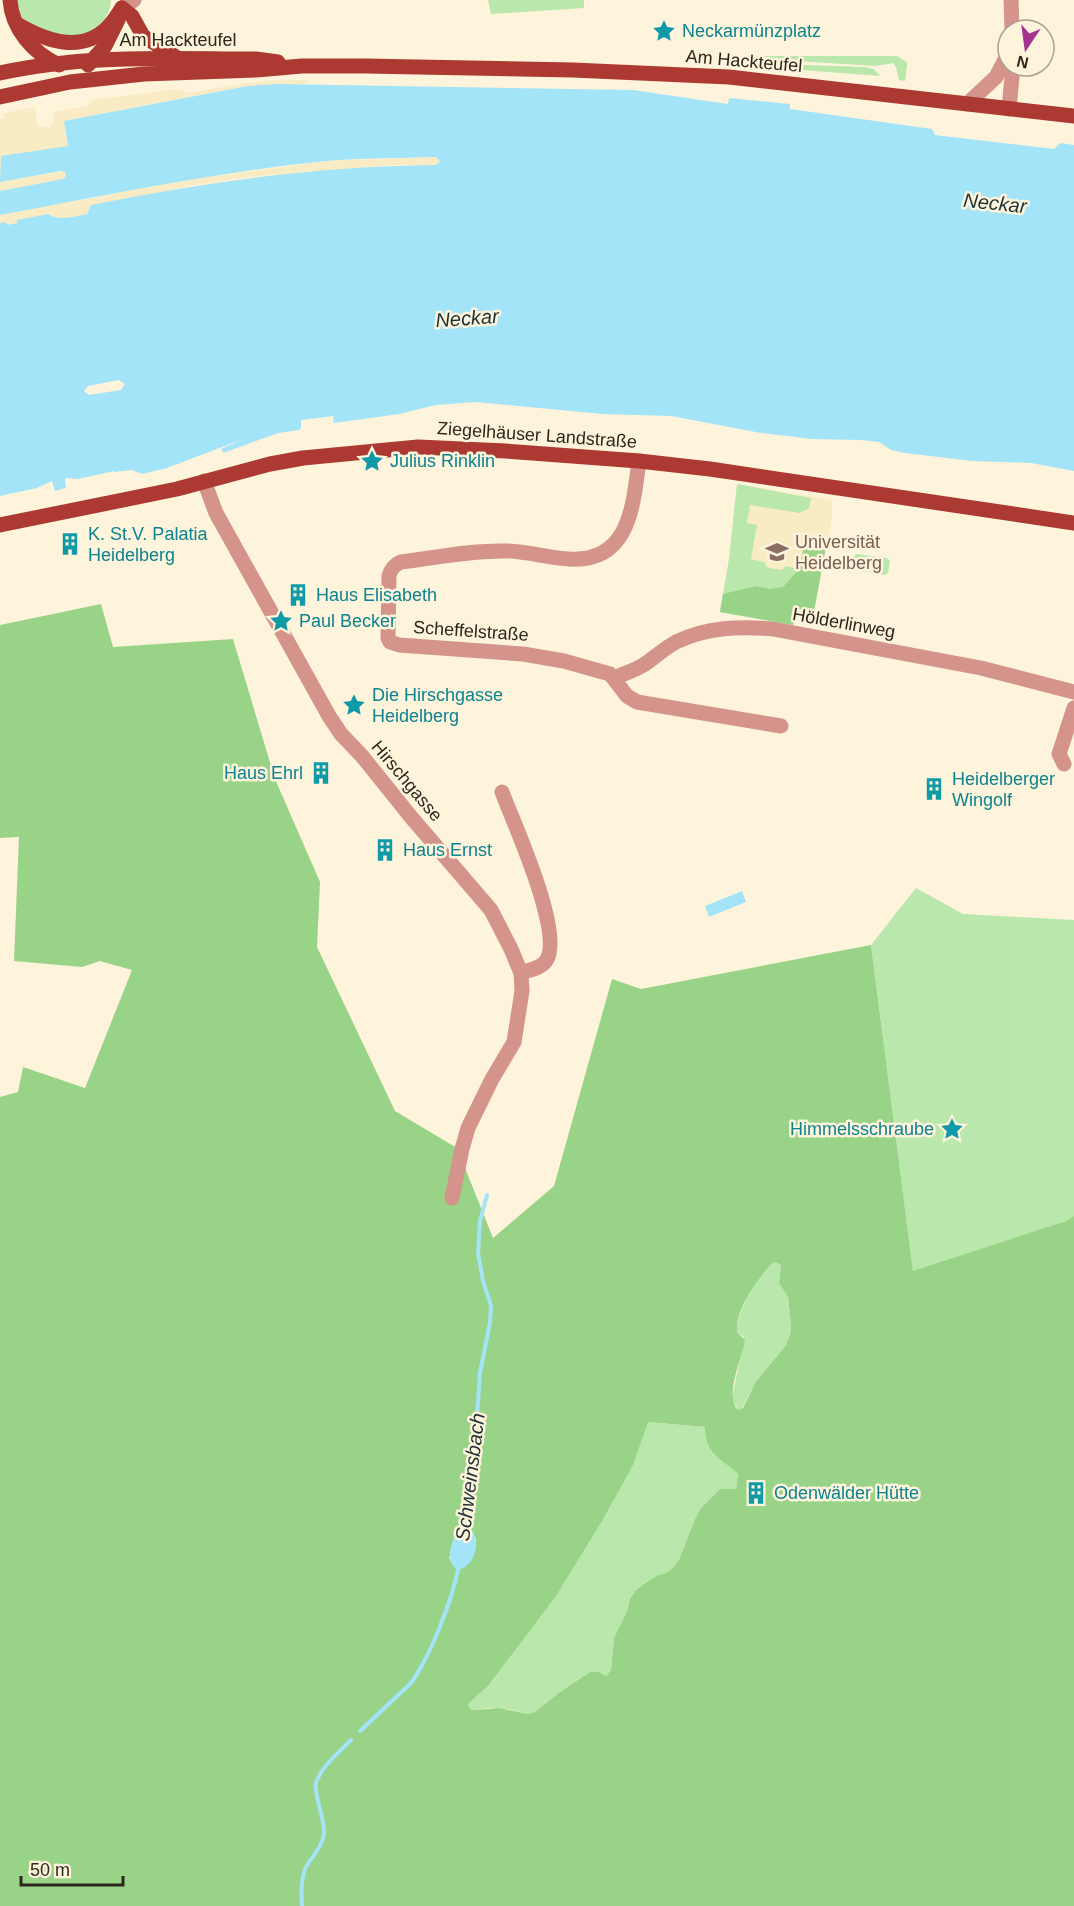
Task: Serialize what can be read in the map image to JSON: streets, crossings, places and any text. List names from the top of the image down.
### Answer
{
  "streets": {
    "main road": ["Am Hackteufel", "Ziegelhäuser Landstraße"],
    "street": ["Hölderlinweg", "Scheffelstraße", "Hirschgasse"]
  },
  "crossings": [
    ["Ziegelhäuser Landstraße", "Scheffelstraße"],
    ["Ziegelhäuser Landstraße", "Hirschgasse"],
    ["Hölderlinweg", "Scheffelstraße"]
  ],
  "water": ["Neckar", "Schweinsbach"],
  "places": {
    "place": [
      "Neckarmünzplatz",
      "Julius Rinklin",
      "Paul Becker",
      "Die Hirschgasse Heidelberg",
      "Himmelsschraube"
    ],
    "building": [
      "K. St.V. Palatia Heidelberg",
      "Haus Elisabeth",
      "Haus Ehrl",
      "Heidelberger Wingolf",
      "Haus Ernst",
      "Odenwälder Hütte"
    ],
    "school or university": ["Universität Heidelberg"]
  },
  "scale_bar": "50 m",
  "north": "bottom"
}
